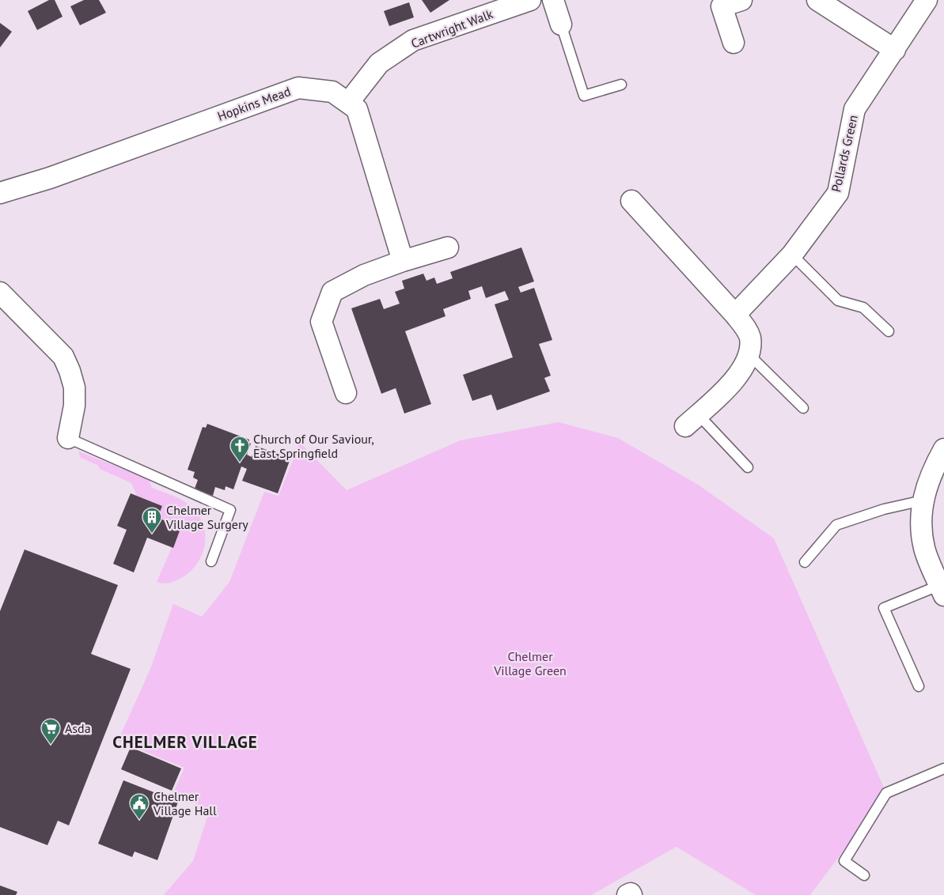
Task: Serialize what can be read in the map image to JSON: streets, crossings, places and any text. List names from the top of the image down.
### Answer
{
  "streets": {
    "street": ["Cartwright Walk", "Hopkins Mead", "Pollards Green"]
  },
  "crossings": [
    ["Cartwright Walk", "Hopkins Mead"]
  ],
  "districts": ["CHELMER VILLAGE"],
  "parks": ["Chelmer Village Green"],
  "places": {
    "church": ["Church of Our Saviour, East Springfield"],
    "building": ["Chelmer Village Surgery"],
    "supermarket": ["Asda"],
    "public building": ["Chelmer Village Hall"]
  }
}
